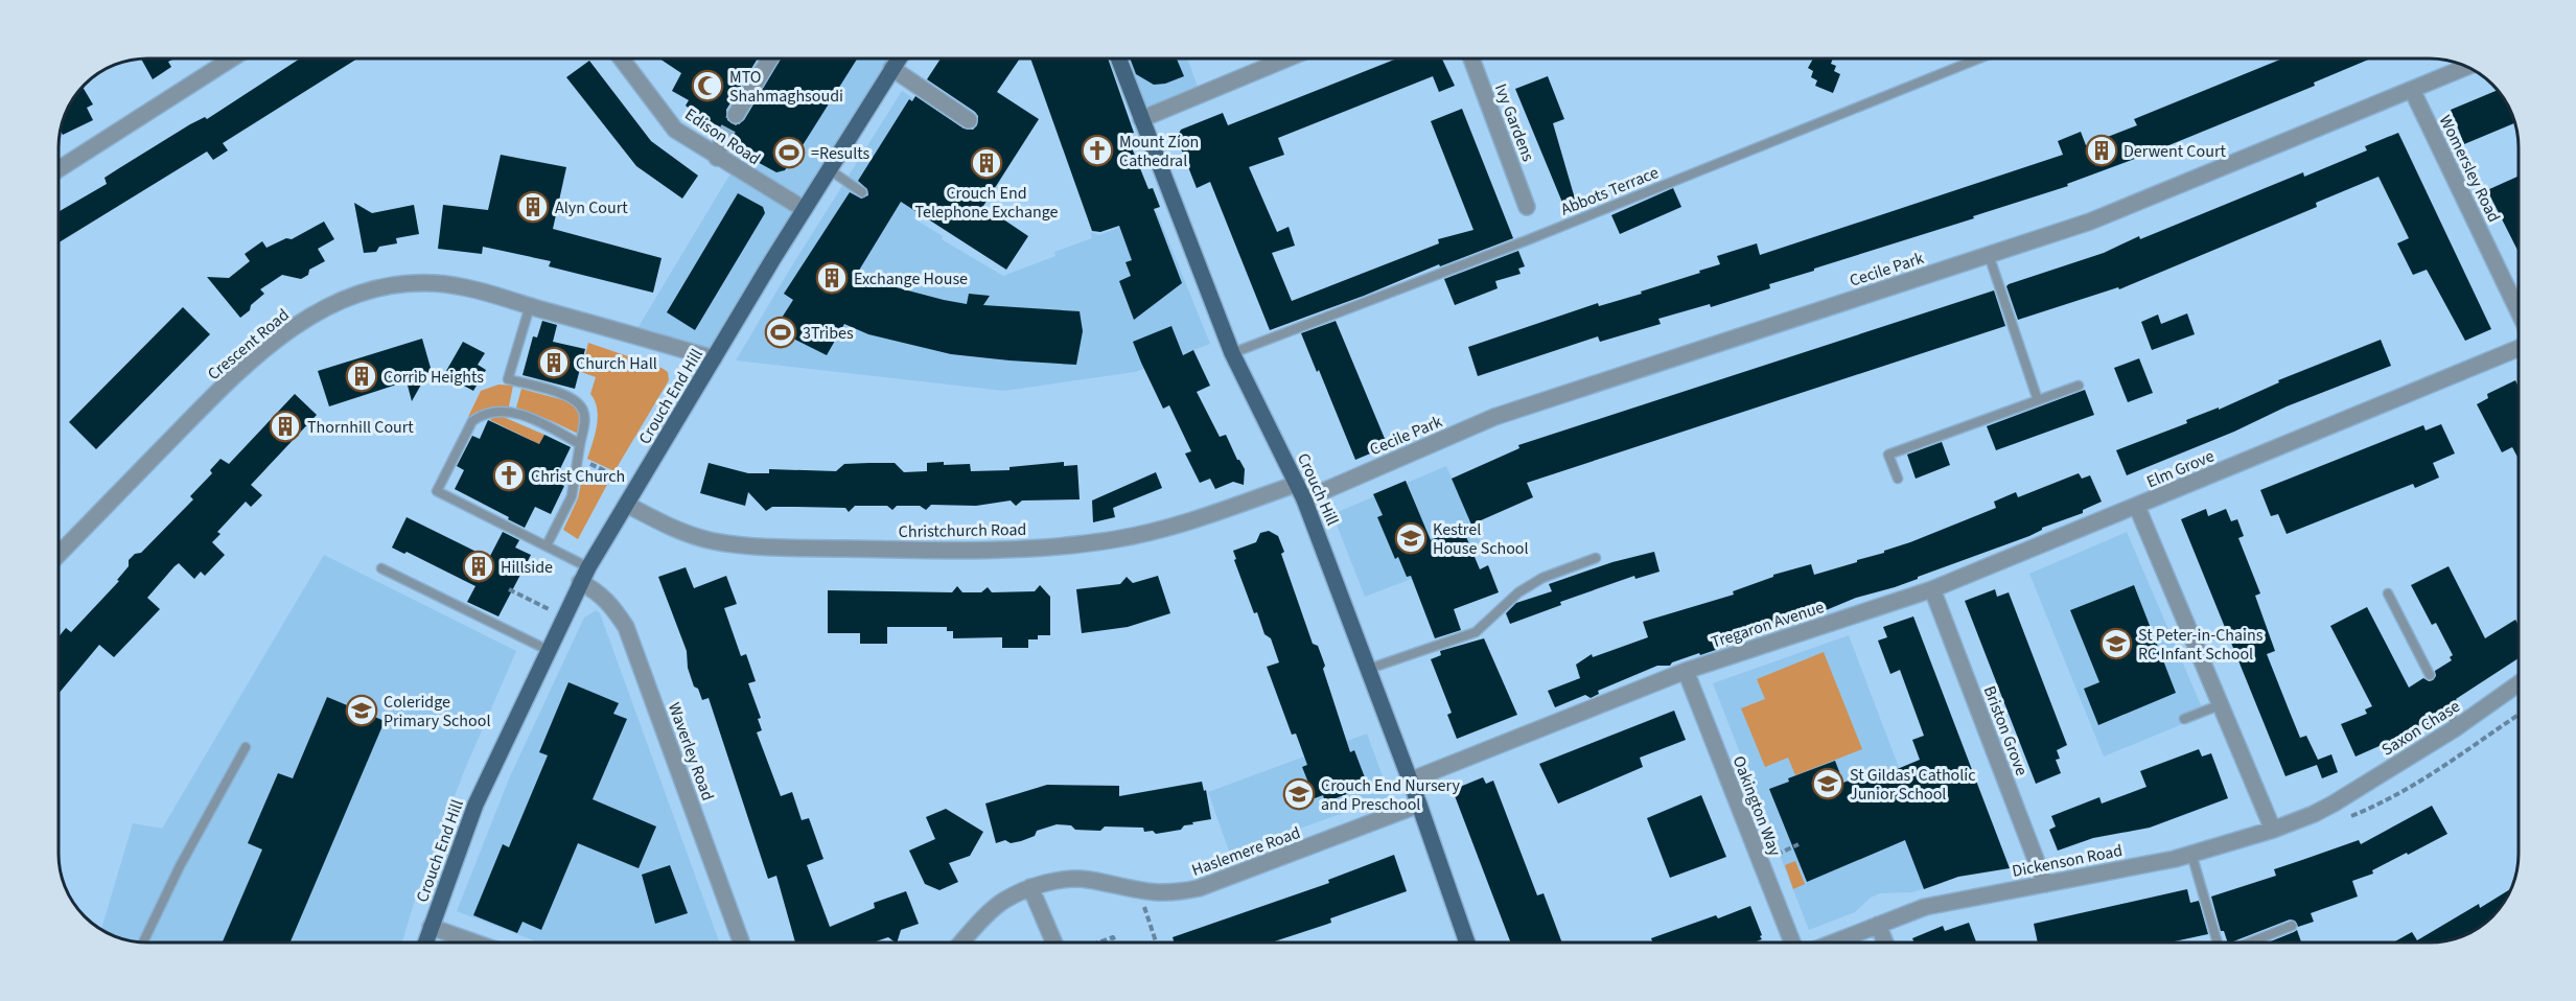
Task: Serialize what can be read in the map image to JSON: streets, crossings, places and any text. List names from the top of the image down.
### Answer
{
  "streets": {
    "main road": ["Crouch End Hill", "Crouch Hill"],
    "street": [
      "Ivy Gardens",
      "Edison Road",
      "Womersley Road",
      "Cecile Park",
      "Crescent Road",
      "Elm Grove",
      "Christchurch Road",
      "Tregaron Avenue",
      "Saxon Chase",
      "Briston Grove",
      "Waverley Road",
      "Oakington Way",
      "Haslemere Road",
      "Dickenson Road"
    ],
    "lane": ["Abbots Terrace"]
  },
  "crossings": [
    ["Edison Road", "Crouch End Hill"],
    ["Womersley Road", "Cecile Park"],
    ["Abbots Terrace", "Crouch Hill"],
    ["Cecile Park", "Crouch Hill"],
    ["Crescent Road", "Crouch End Hill"],
    ["Crouch End Hill", "Christchurch Road"],
    ["Crouch End Hill", "Waverley Road"],
    ["Elm Grove", "Tregaron Avenue"],
    ["Elm Grove", "Dickenson Road"],
    ["Crouch Hill", "Christchurch Road"],
    ["Crouch Hill", "Tregaron Avenue"],
    ["Crouch Hill", "Haslemere Road"],
    ["Tregaron Avenue", "Briston Grove"],
    ["Tregaron Avenue", "Oakington Way"],
    ["Saxon Chase", "Dickenson Road"],
    ["Briston Grove", "Dickenson Road"]
  ],
  "places": {
    "mosque": ["MTO Shahmaghsoudi"],
    "church": ["Mount Zion Cathedral", "Christ Church"],
    "building": [
      "Derwent Court",
      "Crouch End Telephone Exchange",
      "Alyn Court",
      "Exchange House",
      "Church Hall",
      "Corrib Heights",
      "Thornhill Court",
      "Hillside"
    ],
    "sports": ["=Results", "3Tribes"],
    "school or university": [
      "Kestrel House School",
      "St Peter-in-Chains RC Infant School",
      "Coleridge Primary School",
      "St Gildas' Catholic Junior School",
      "Crouch End Nursery and Preschool"
    ]
  }
}
